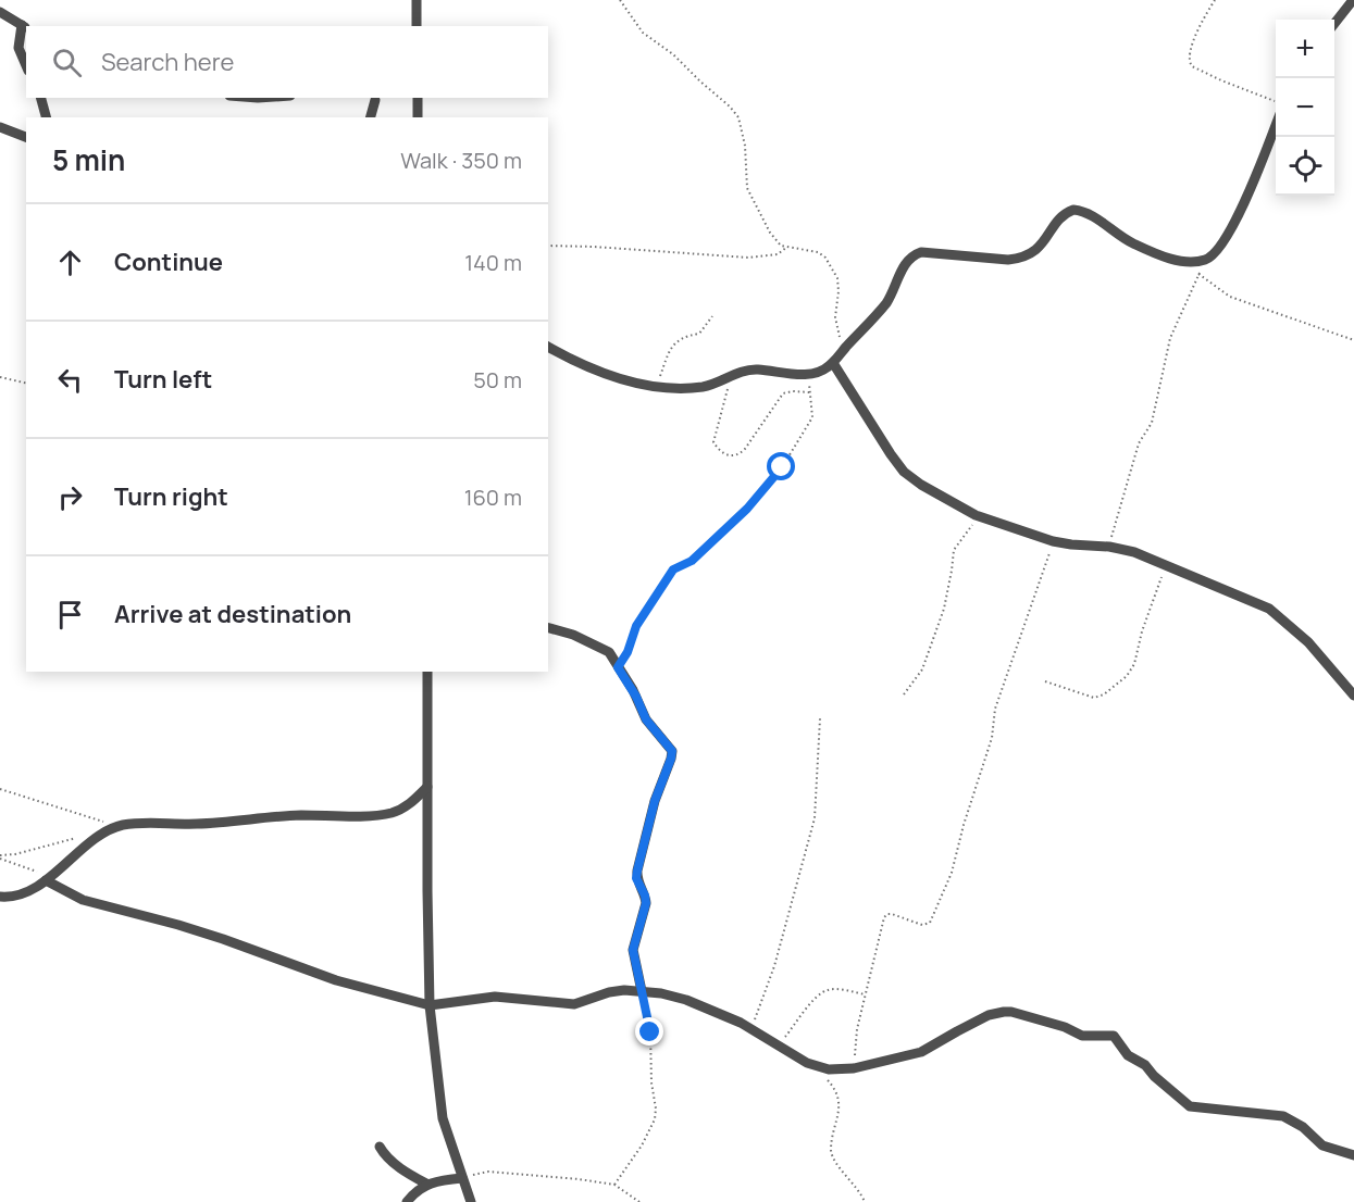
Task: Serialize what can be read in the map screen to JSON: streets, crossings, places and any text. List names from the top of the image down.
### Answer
{
  "page": {
    "map_buttons": ["+", "−"],
    "search": "Search here",
    "heading": ["5 min", "Walk · 350 m"],
    "list": [
      ["Continue", "140 m"],
      ["Turn left", "50 m"],
      ["Turn right", "160 m"],
      "Arrive at destination"
    ]
  }
}
